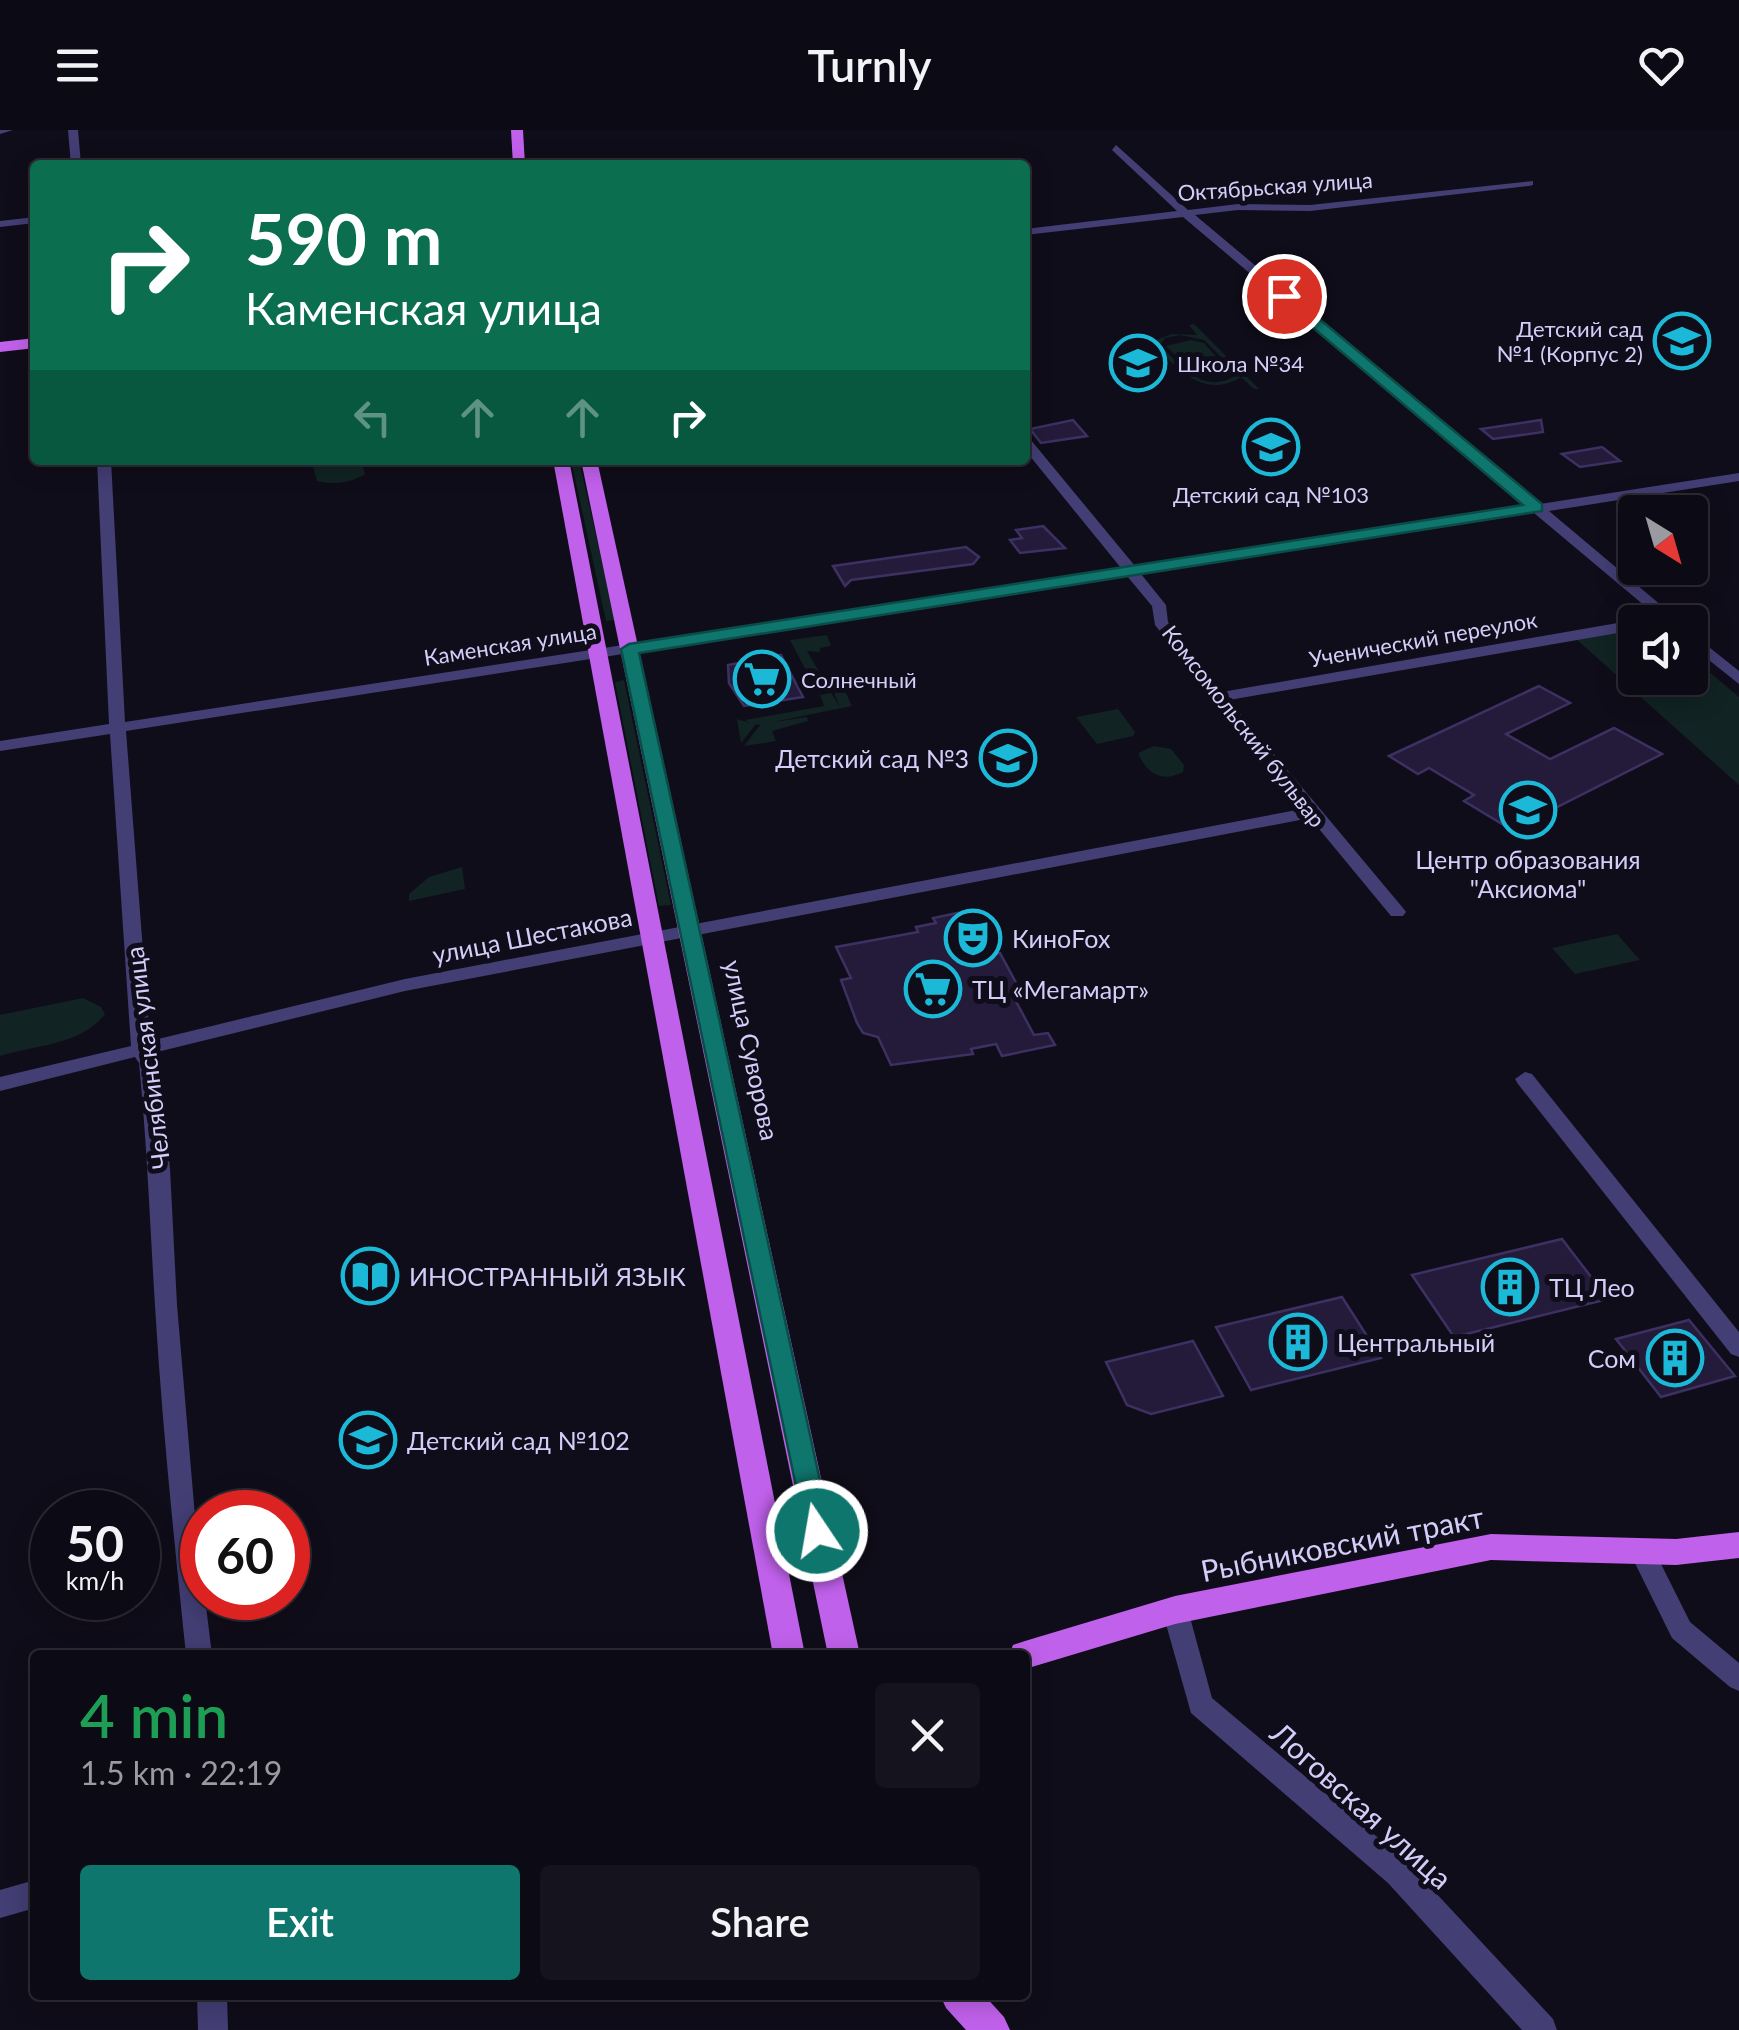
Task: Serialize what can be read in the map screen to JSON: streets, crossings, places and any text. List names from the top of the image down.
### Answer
{
  "streets": {
    "main road": ["улица Суворова", "Рыбниковский тракт"],
    "street": [
      "Октябрьская улица",
      "Ученический переулок",
      "Каменская улица",
      "Комсомольский бульвар",
      "улица Шестакова",
      "Челябинская улица",
      "Логовская улица"
    ]
  },
  "crossings": [
    ["Ученический переулок", "Комсомольский бульвар"],
    ["Каменская улица", "Комсомольский бульвар"],
    ["Каменская улица", "улица Суворова"],
    ["Каменская улица", "Челябинская улица"],
    ["Комсомольский бульвар", "улица Шестакова"],
    ["улица Шестакова", "улица Суворова"],
    ["улица Шестакова", "Челябинская улица"],
    ["Рыбниковский тракт", "Логовская улица"]
  ],
  "places": {
    "school or university": [
      "Детский сад №1 (Корпус 2)",
      "Школа №34",
      "Детский сад №103",
      "Детский сад №3",
      "Центр образования \"Аксиома\"",
      "Детский сад №102"
    ],
    "supermarket": ["Солнечный", "ТЦ «Мегамарт»"],
    "theatre": ["КиноFox"],
    "library": ["ИНОСТРАННЫЙ ЯЗЫК"],
    "building": ["ТЦ Лео", "Центральный", "Сом"]
  },
  "north": "bottom right",
  "page": {
    "header": "Turnly",
    "turn": ["590 m", "Каменская улица"],
    "speed": "50 km/h",
    "limit": "60",
    "heading": ["4 min", "1.5 km · 22:19"],
    "buttons": ["Exit", "Share"]
  }
}
